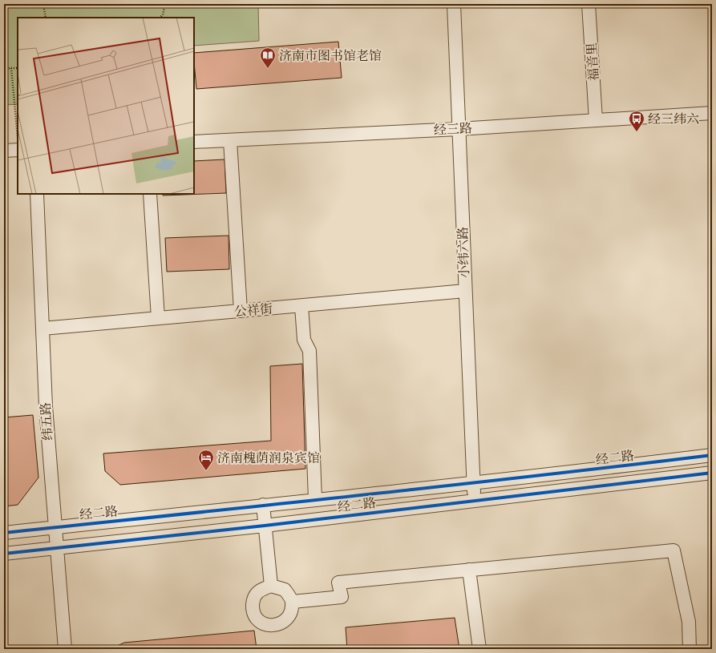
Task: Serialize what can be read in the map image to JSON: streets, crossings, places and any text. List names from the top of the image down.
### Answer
{
  "streets": {
    "street": [
      "福音里",
      "经三路",
      "小纬六路",
      "公祥街",
      "纬五路",
      "经二路"
    ]
  },
  "crossings": [
    ["福音里", "经三路"],
    ["经三路", "小纬六路"],
    ["小纬六路", "公祥街"],
    ["小纬六路", "经二路"],
    ["公祥街", "纬五路"],
    ["纬五路", "经二路"]
  ],
  "places": {
    "library": ["济南市图书馆老馆"],
    "bus stop": ["经三纬六"],
    "hotel": ["济南槐荫润泉宾馆"]
  }
}
